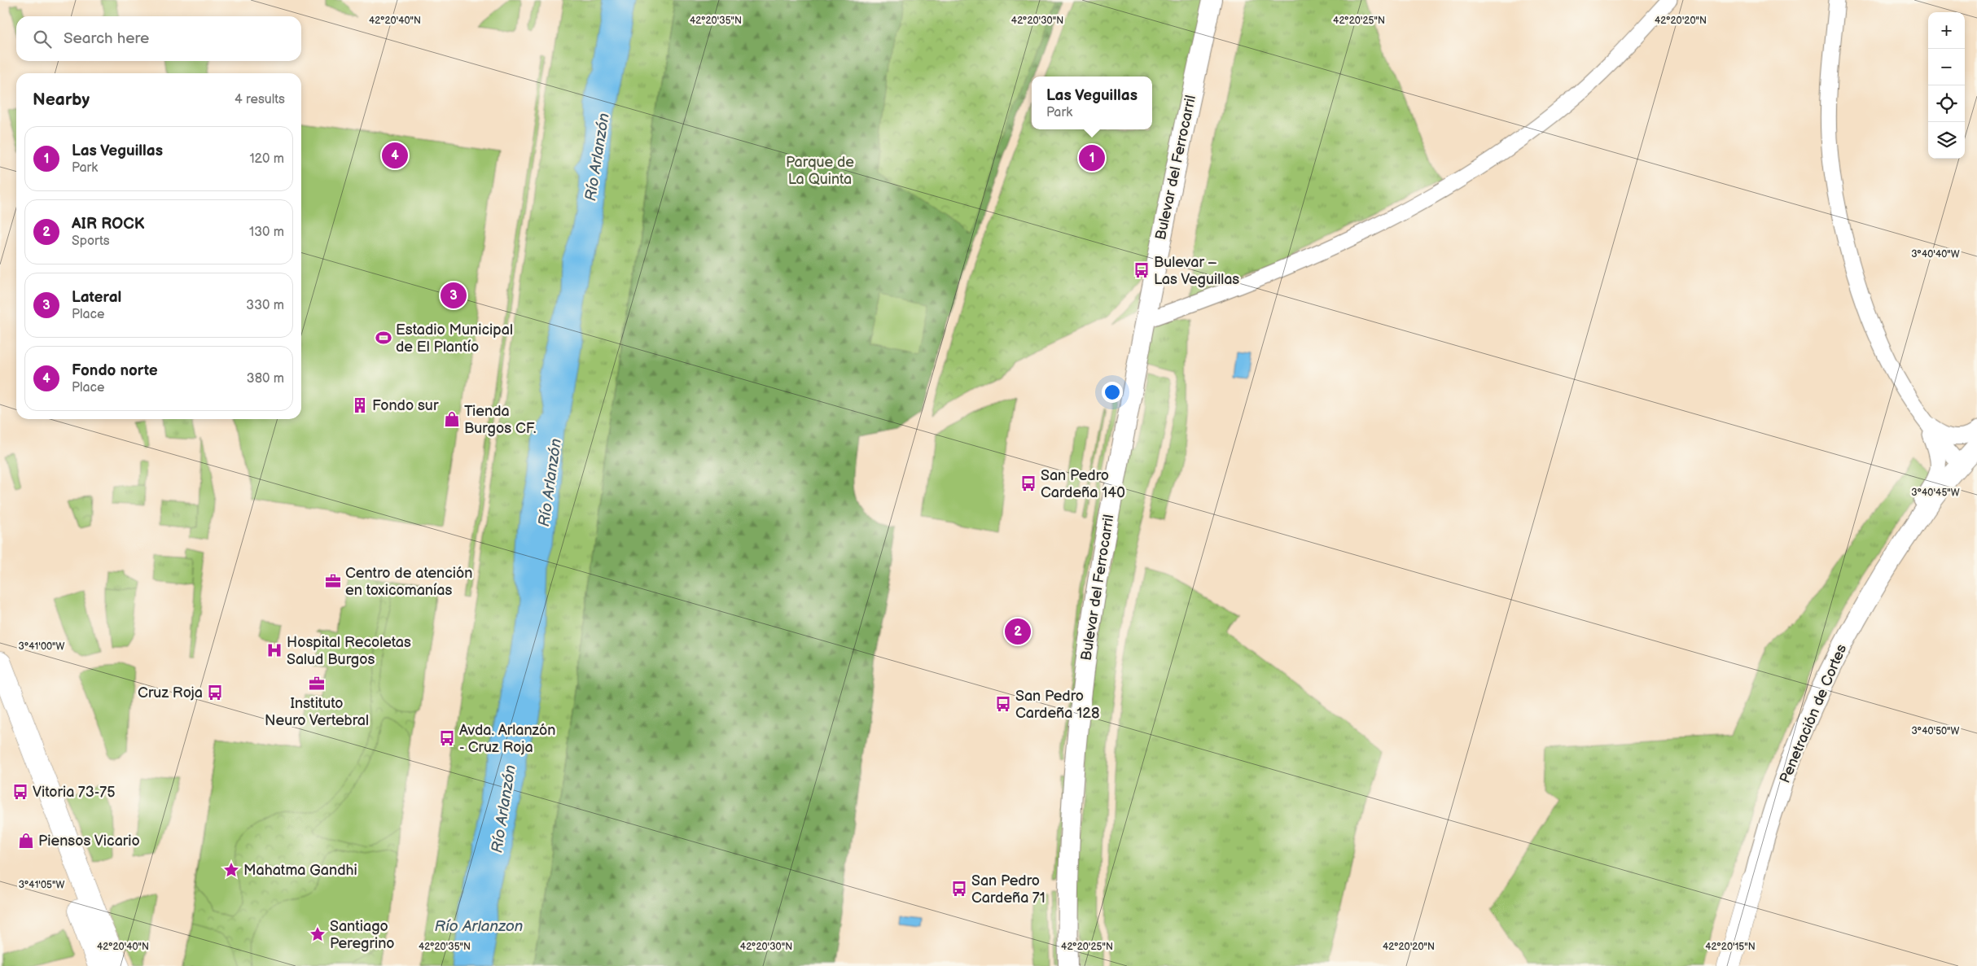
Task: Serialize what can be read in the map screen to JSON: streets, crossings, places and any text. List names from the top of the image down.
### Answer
{
  "streets": {
    "main road": ["Bulevar del Ferrocarril", "Penetración de Cortes"]
  },
  "water": ["Río Arlanzón", "Río Arlanzon"],
  "parks": ["Parque de La Quinta"],
  "places": {
    "bus stop": [
      "Bulevar – Las Veguillas",
      "San Pedro Cardeña 140",
      "Cruz Roja",
      "San Pedro Cardeña 128",
      "Avda. Arlanzón - Cruz Roja",
      "Vitoria 73-75",
      "San Pedro Cardeña 71"
    ],
    "sports": ["Estadio Municipal de El Plantío"],
    "building": ["Fondo sur"],
    "shop": ["Tienda Burgos CF.", "Piensos Vicario"],
    "office": ["Centro de atención en toxicomanías", "Instituto Neuro Vertebral"],
    "hospital": ["Hospital Recoletas Salud Burgos"],
    "place": ["Mahatma Gandhi", "Santiago Peregrino"]
  },
  "page": {
    "map_buttons": ["+", "−"],
    "search": "Search here",
    "heading": ["Nearby", "4 results"],
    "popup": ["Las Veguillas", "Park"],
    "list": [
      {
        "mark": "1",
        "name": "Las Veguillas",
        "note": "Park",
        "value": "120 m"
      },
      {
        "mark": "2",
        "name": "AIR ROCK",
        "note": "Sports",
        "value": "130 m"
      },
      {
        "mark": "3",
        "name": "Lateral",
        "note": "Place",
        "value": "330 m"
      },
      {
        "mark": "4",
        "name": "Fondo norte",
        "note": "Place",
        "value": "380 m"
      }
    ],
    "pins": [
      "4",
      "1",
      "3",
      "2"
    ]
  },
  "coordinates": [
    "42°20'40\"N",
    "42°20'35\"N",
    "42°20'30\"N",
    "42°20'25\"N",
    "42°20'20\"N",
    "3°40'40\"W",
    "3°40'45\"W",
    "3°41'00\"W",
    "3°40'50\"W",
    "3°41'05\"W",
    "42°20'15\"N"
  ]
}
